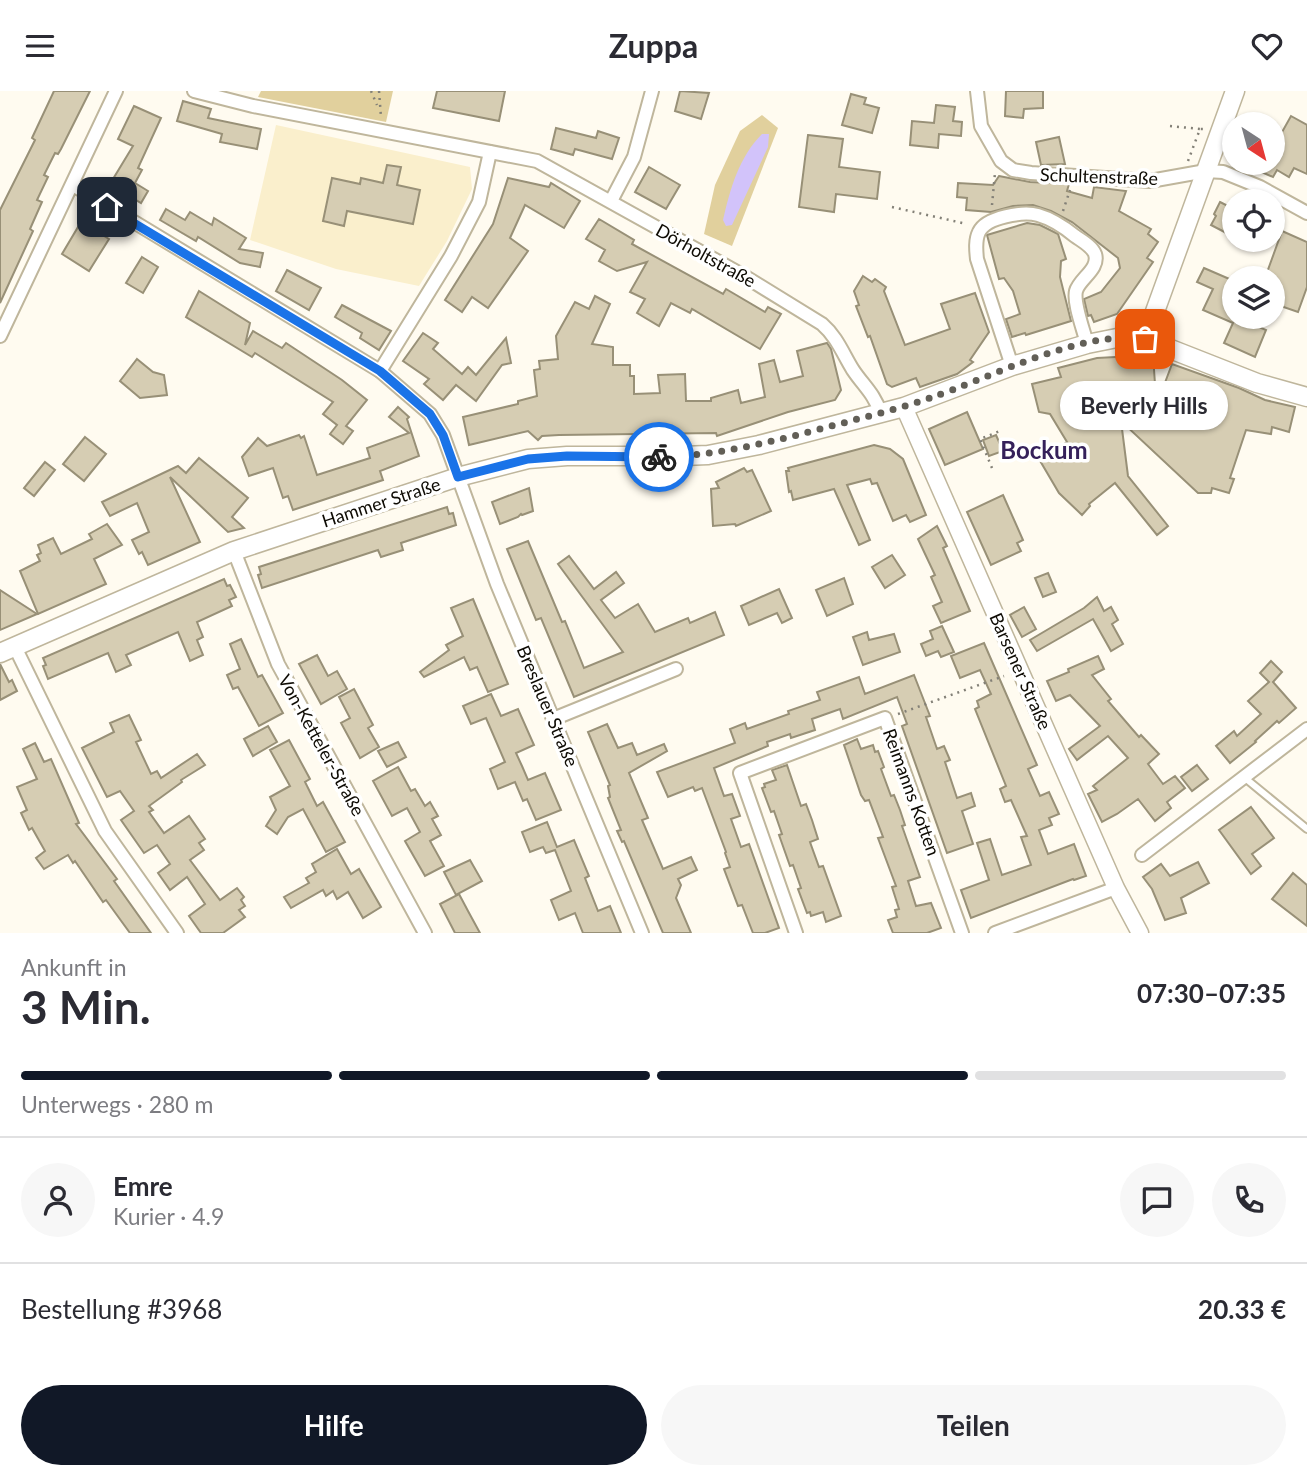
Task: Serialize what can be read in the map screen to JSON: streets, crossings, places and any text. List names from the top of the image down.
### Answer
{
  "streets": {
    "main road": ["Hammer Straße"],
    "street": [
      "Schultenstraße",
      "Dörholtstraße",
      "Barsener Straße",
      "Breslauer Straße",
      "Von-Ketteler-Straße",
      "Reimanns Kotten"
    ]
  },
  "crossings": [
    ["Dörholtstraße", "Hammer Straße"],
    ["Hammer Straße", "Barsener Straße"],
    ["Hammer Straße", "Breslauer Straße"],
    ["Hammer Straße", "Von-Ketteler-Straße"]
  ],
  "districts": ["Bockum"],
  "places": ["Beverly Hills"],
  "north": "bottom right",
  "page": {
    "header": "Zuppa",
    "bubble": "Beverly Hills",
    "heading": ["3 Min.", "Ankunft in", "07:30–07:35"],
    "panel": [
      "Emre",
      "Kurier · 4.9",
      "Bestellung #3968",
      "20.33 €"
    ],
    "bar": "Unterwegs · 280 m",
    "buttons": ["Hilfe", "Teilen"]
  }
}
